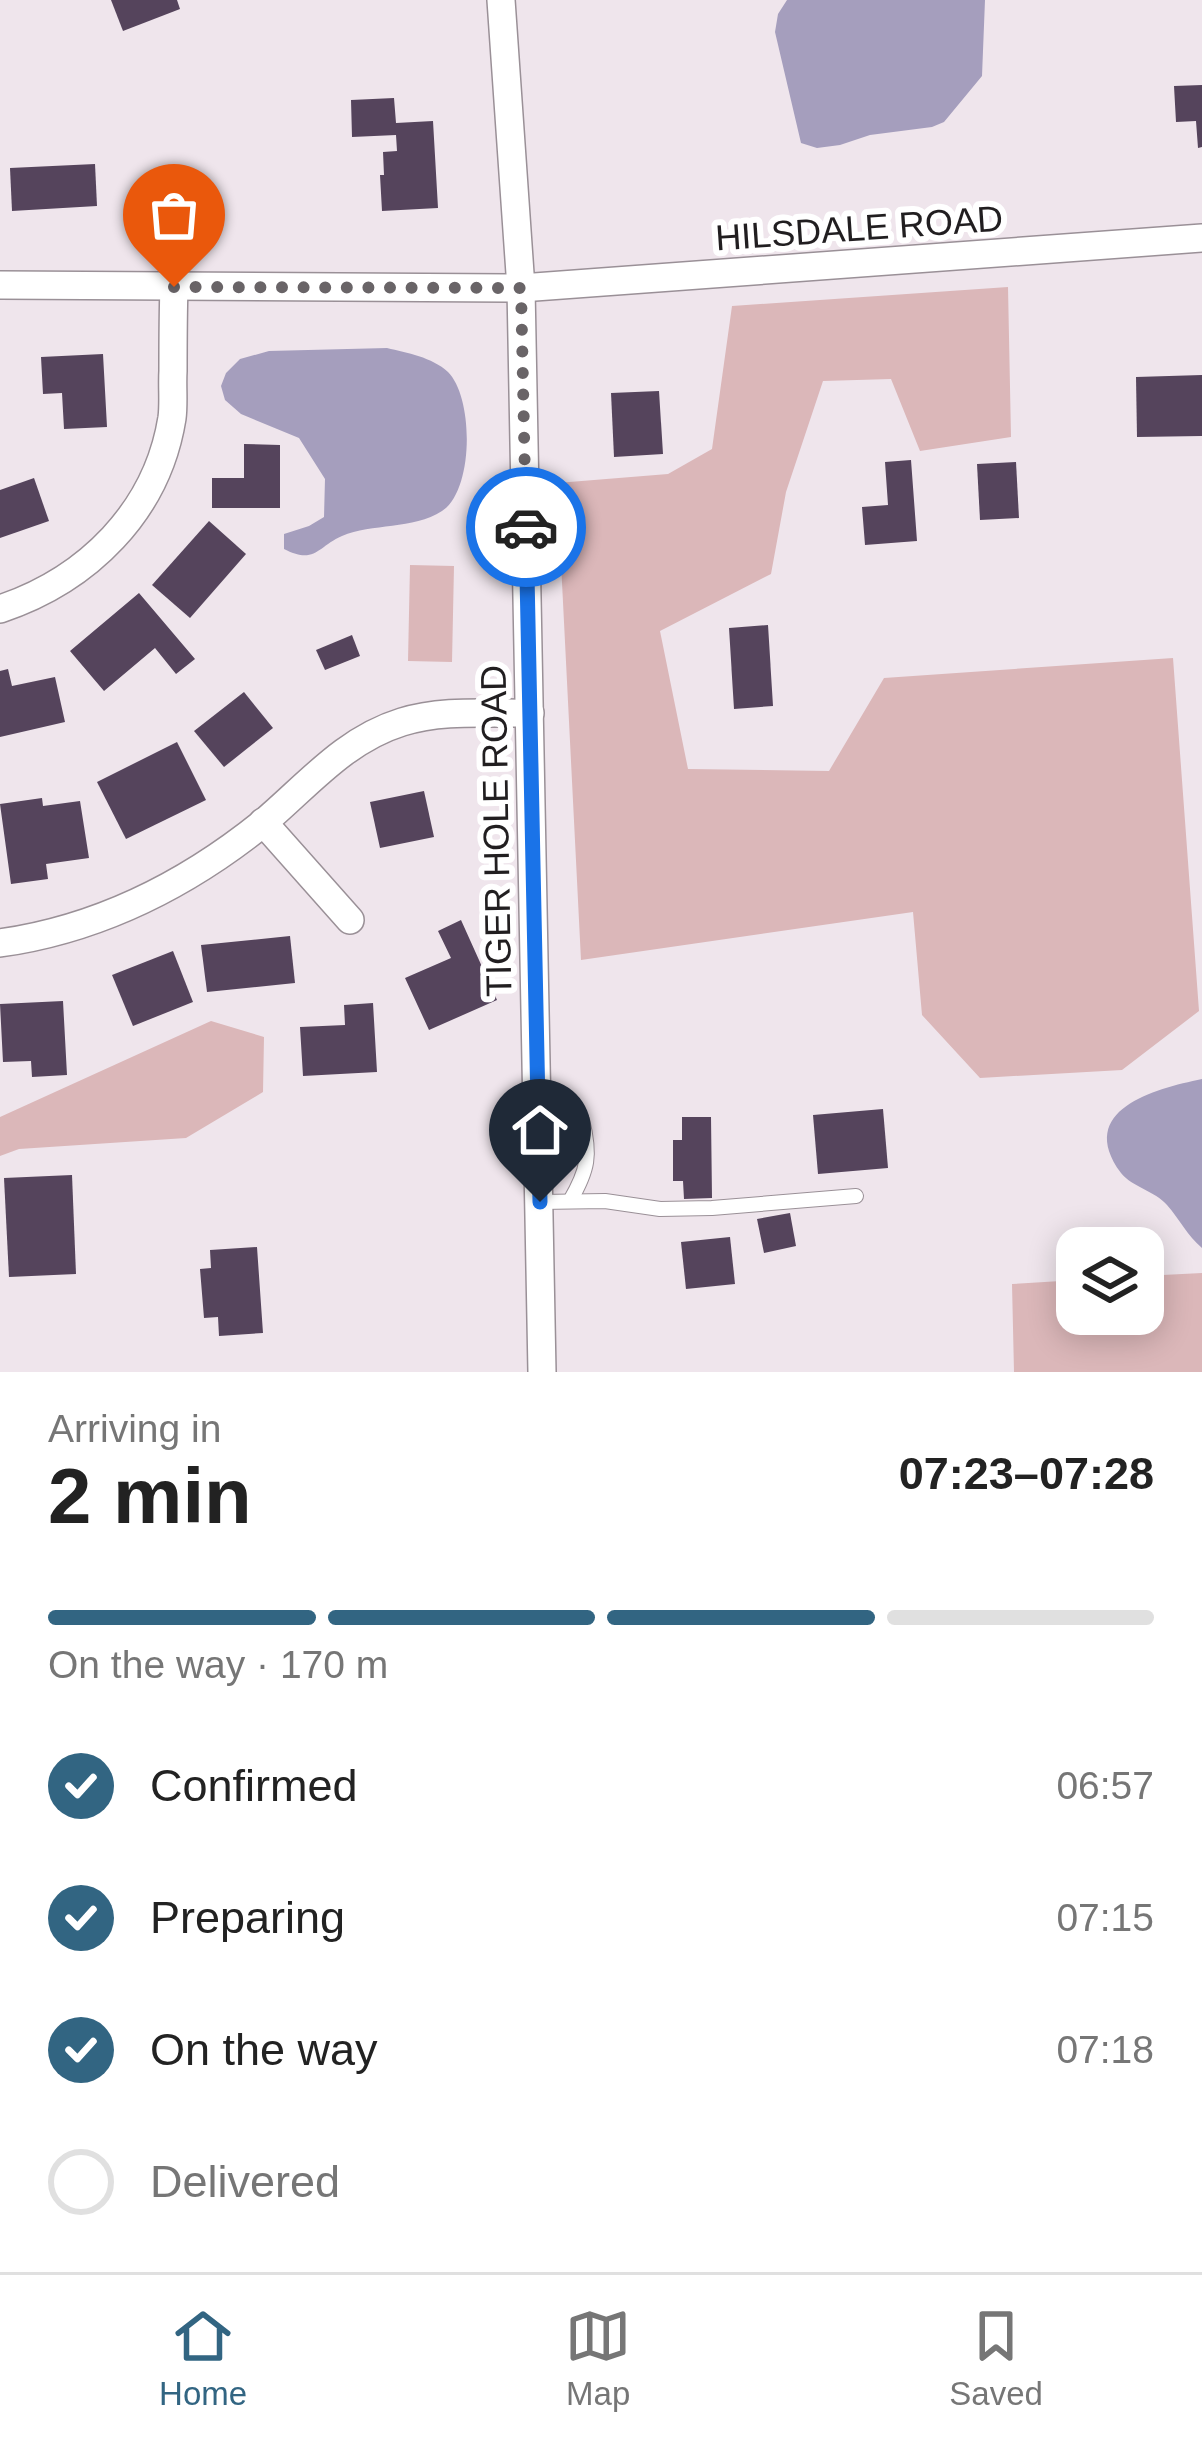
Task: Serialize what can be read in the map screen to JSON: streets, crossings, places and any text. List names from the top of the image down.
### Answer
{
  "streets": {
    "street": ["HILSDALE ROAD", "TIGER HOLE ROAD"]
  },
  "crossings": [
    ["HILSDALE ROAD", "TIGER HOLE ROAD"]
  ],
  "page": {
    "heading": ["2 min", "Arriving in", "07:23–07:28"],
    "bar": "On the way · 170 m",
    "list": [
      ["Confirmed", "06:57"],
      ["Preparing", "07:15"],
      ["On the way", "07:18"],
      "Delivered"
    ],
    "tabs": ["Home", "Map", "Saved"]
  }
}
